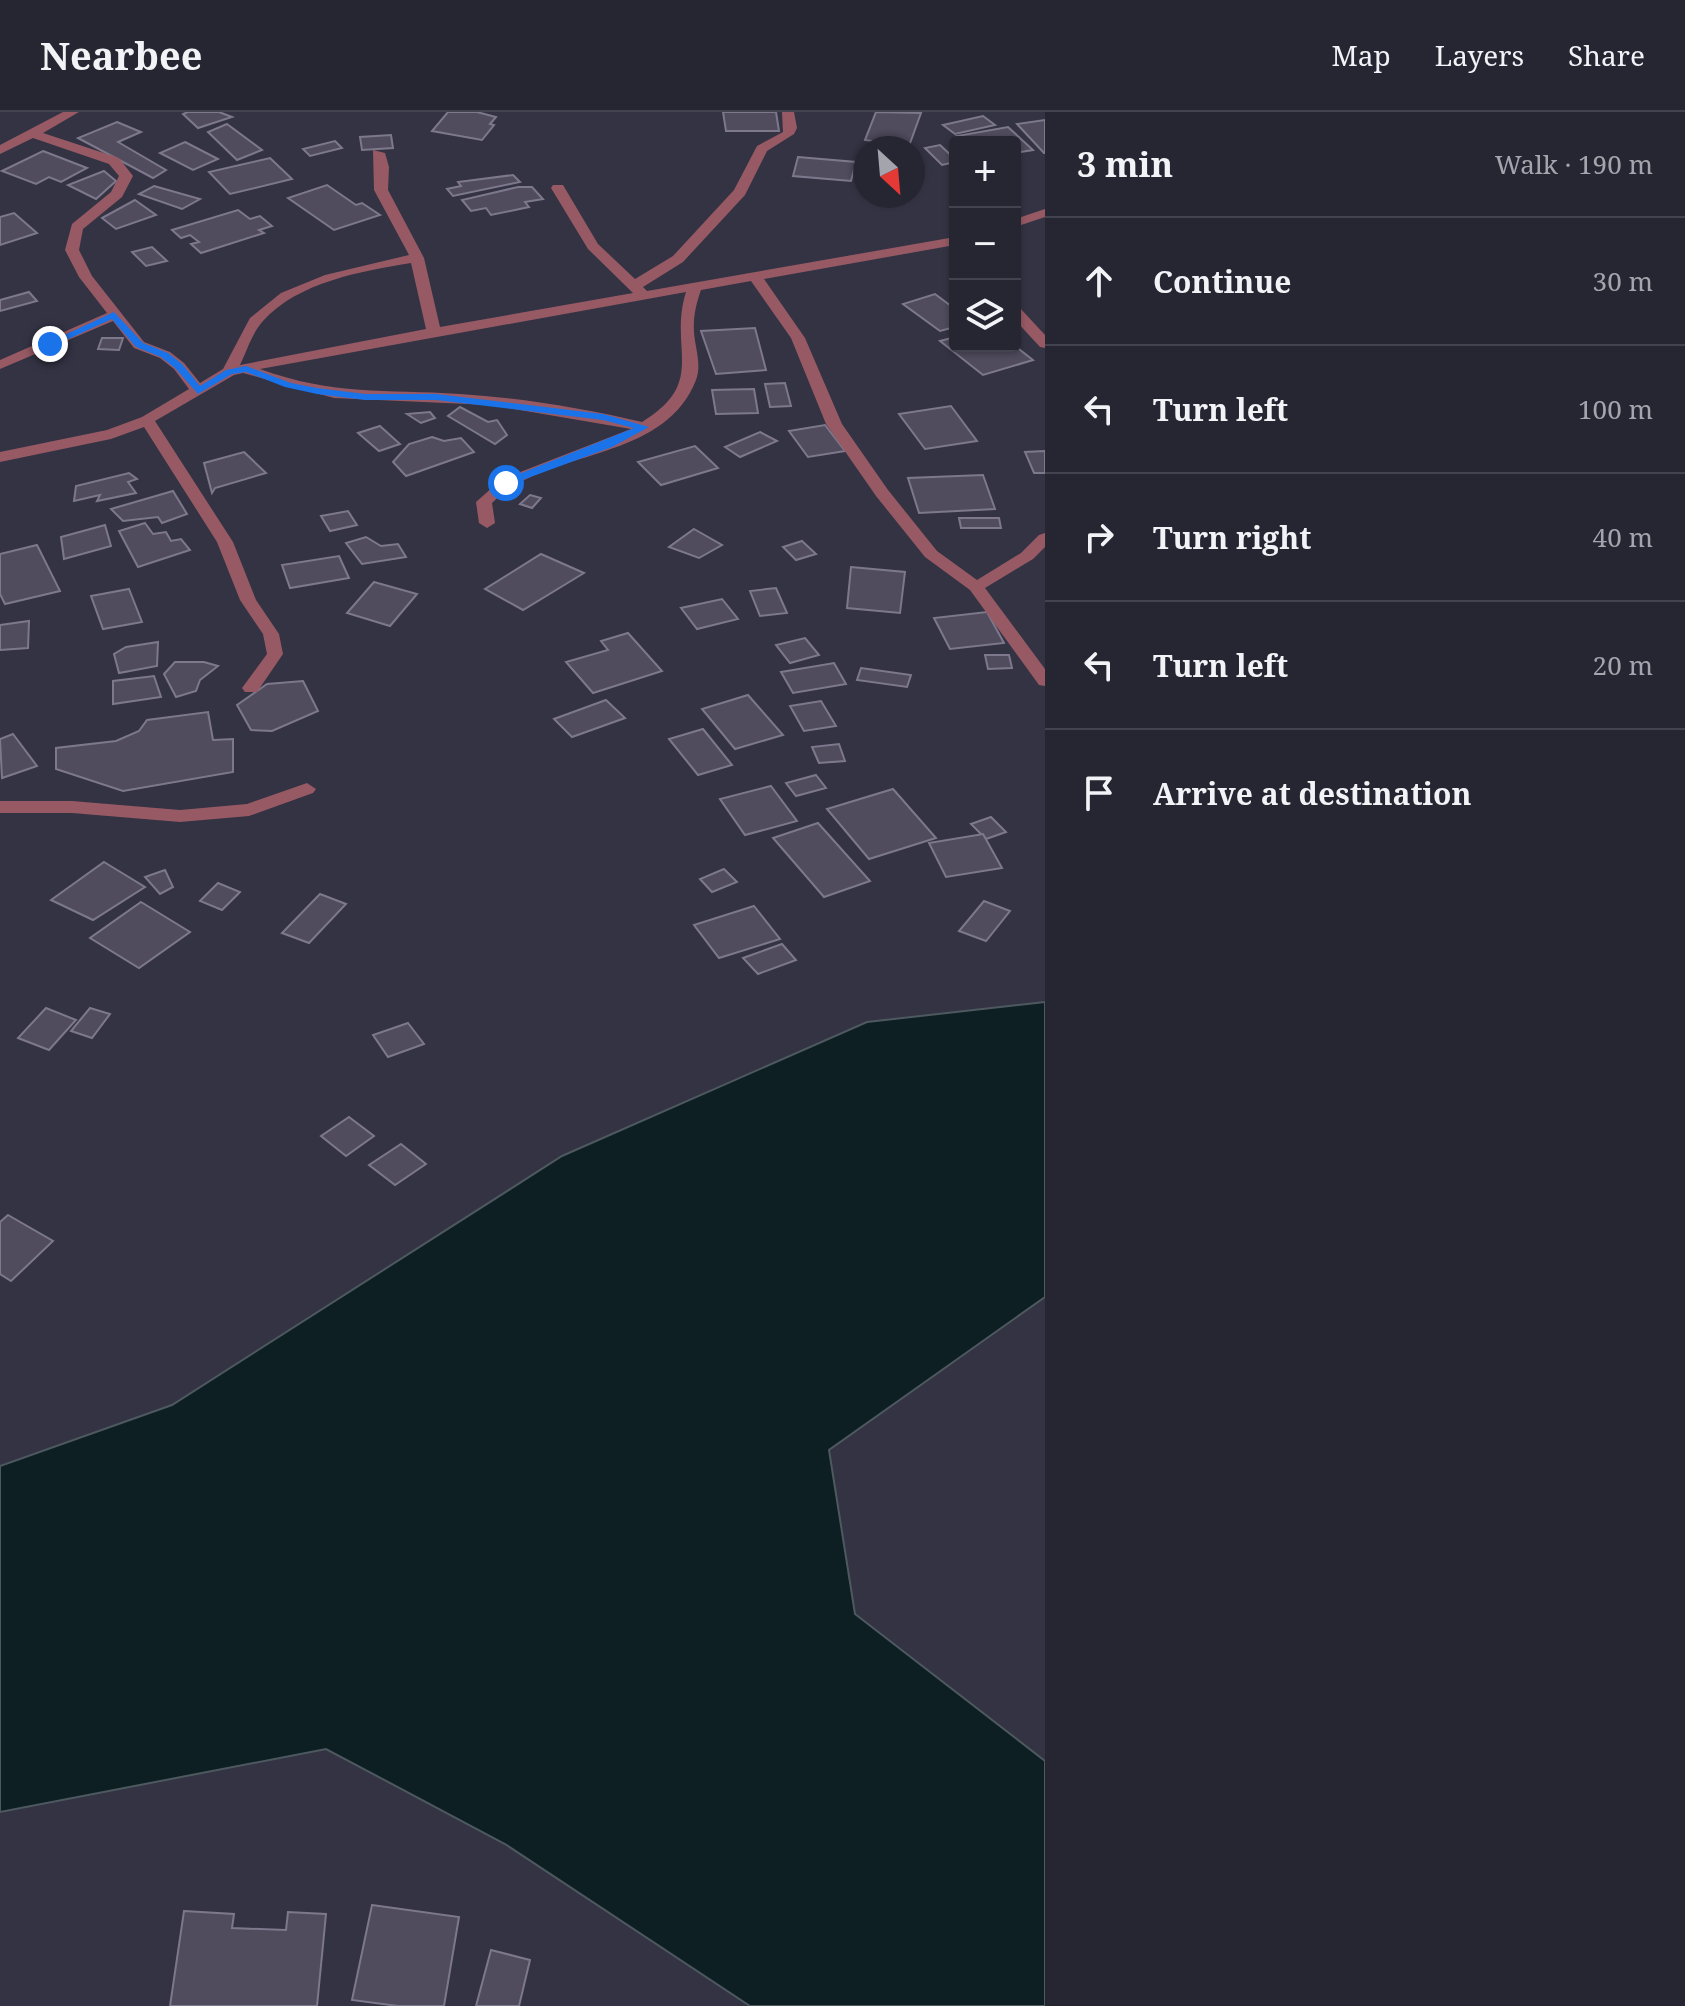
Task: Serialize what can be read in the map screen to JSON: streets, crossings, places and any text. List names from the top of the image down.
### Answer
{
  "north": "bottom right",
  "page": {
    "header": "Nearbee",
    "nav": ["Map", "Layers", "Share"],
    "heading": ["3 min", "Walk · 190 m"],
    "map_buttons": ["+", "−"],
    "list": [
      ["Continue", "30 m"],
      ["Turn left", "100 m"],
      ["Turn right", "40 m"],
      ["Turn left", "20 m"],
      "Arrive at destination"
    ]
  }
}
